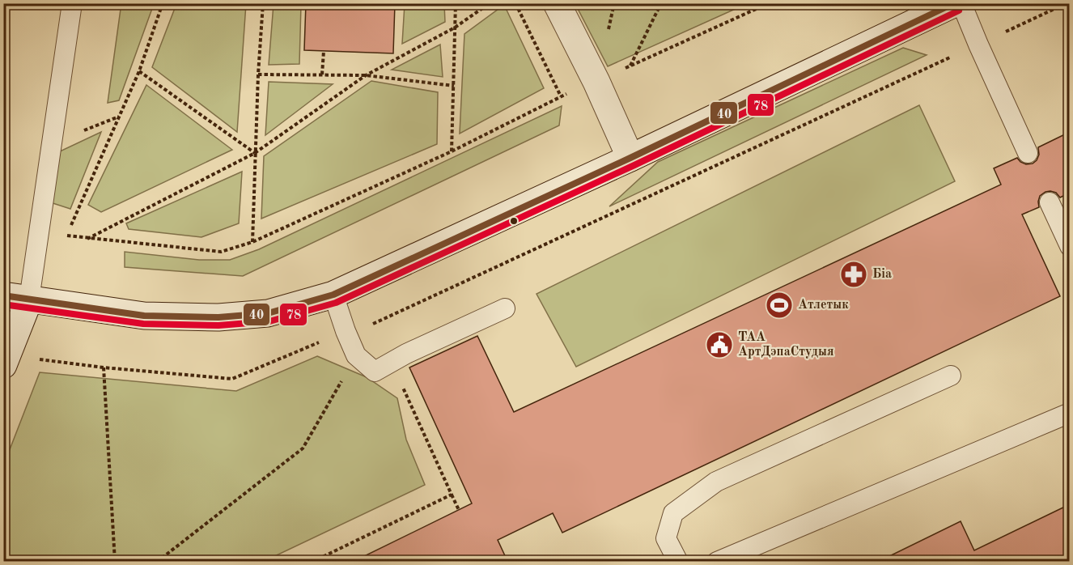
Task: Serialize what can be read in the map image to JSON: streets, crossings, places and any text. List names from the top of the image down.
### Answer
{
  "places": {
    "pharmacy": ["Біа"],
    "sports": ["Атлетык"],
    "public building": ["ТАА АртДэпаСтудыя"]
  },
  "lines": ["transit line 40", "transit line 78"]
}
